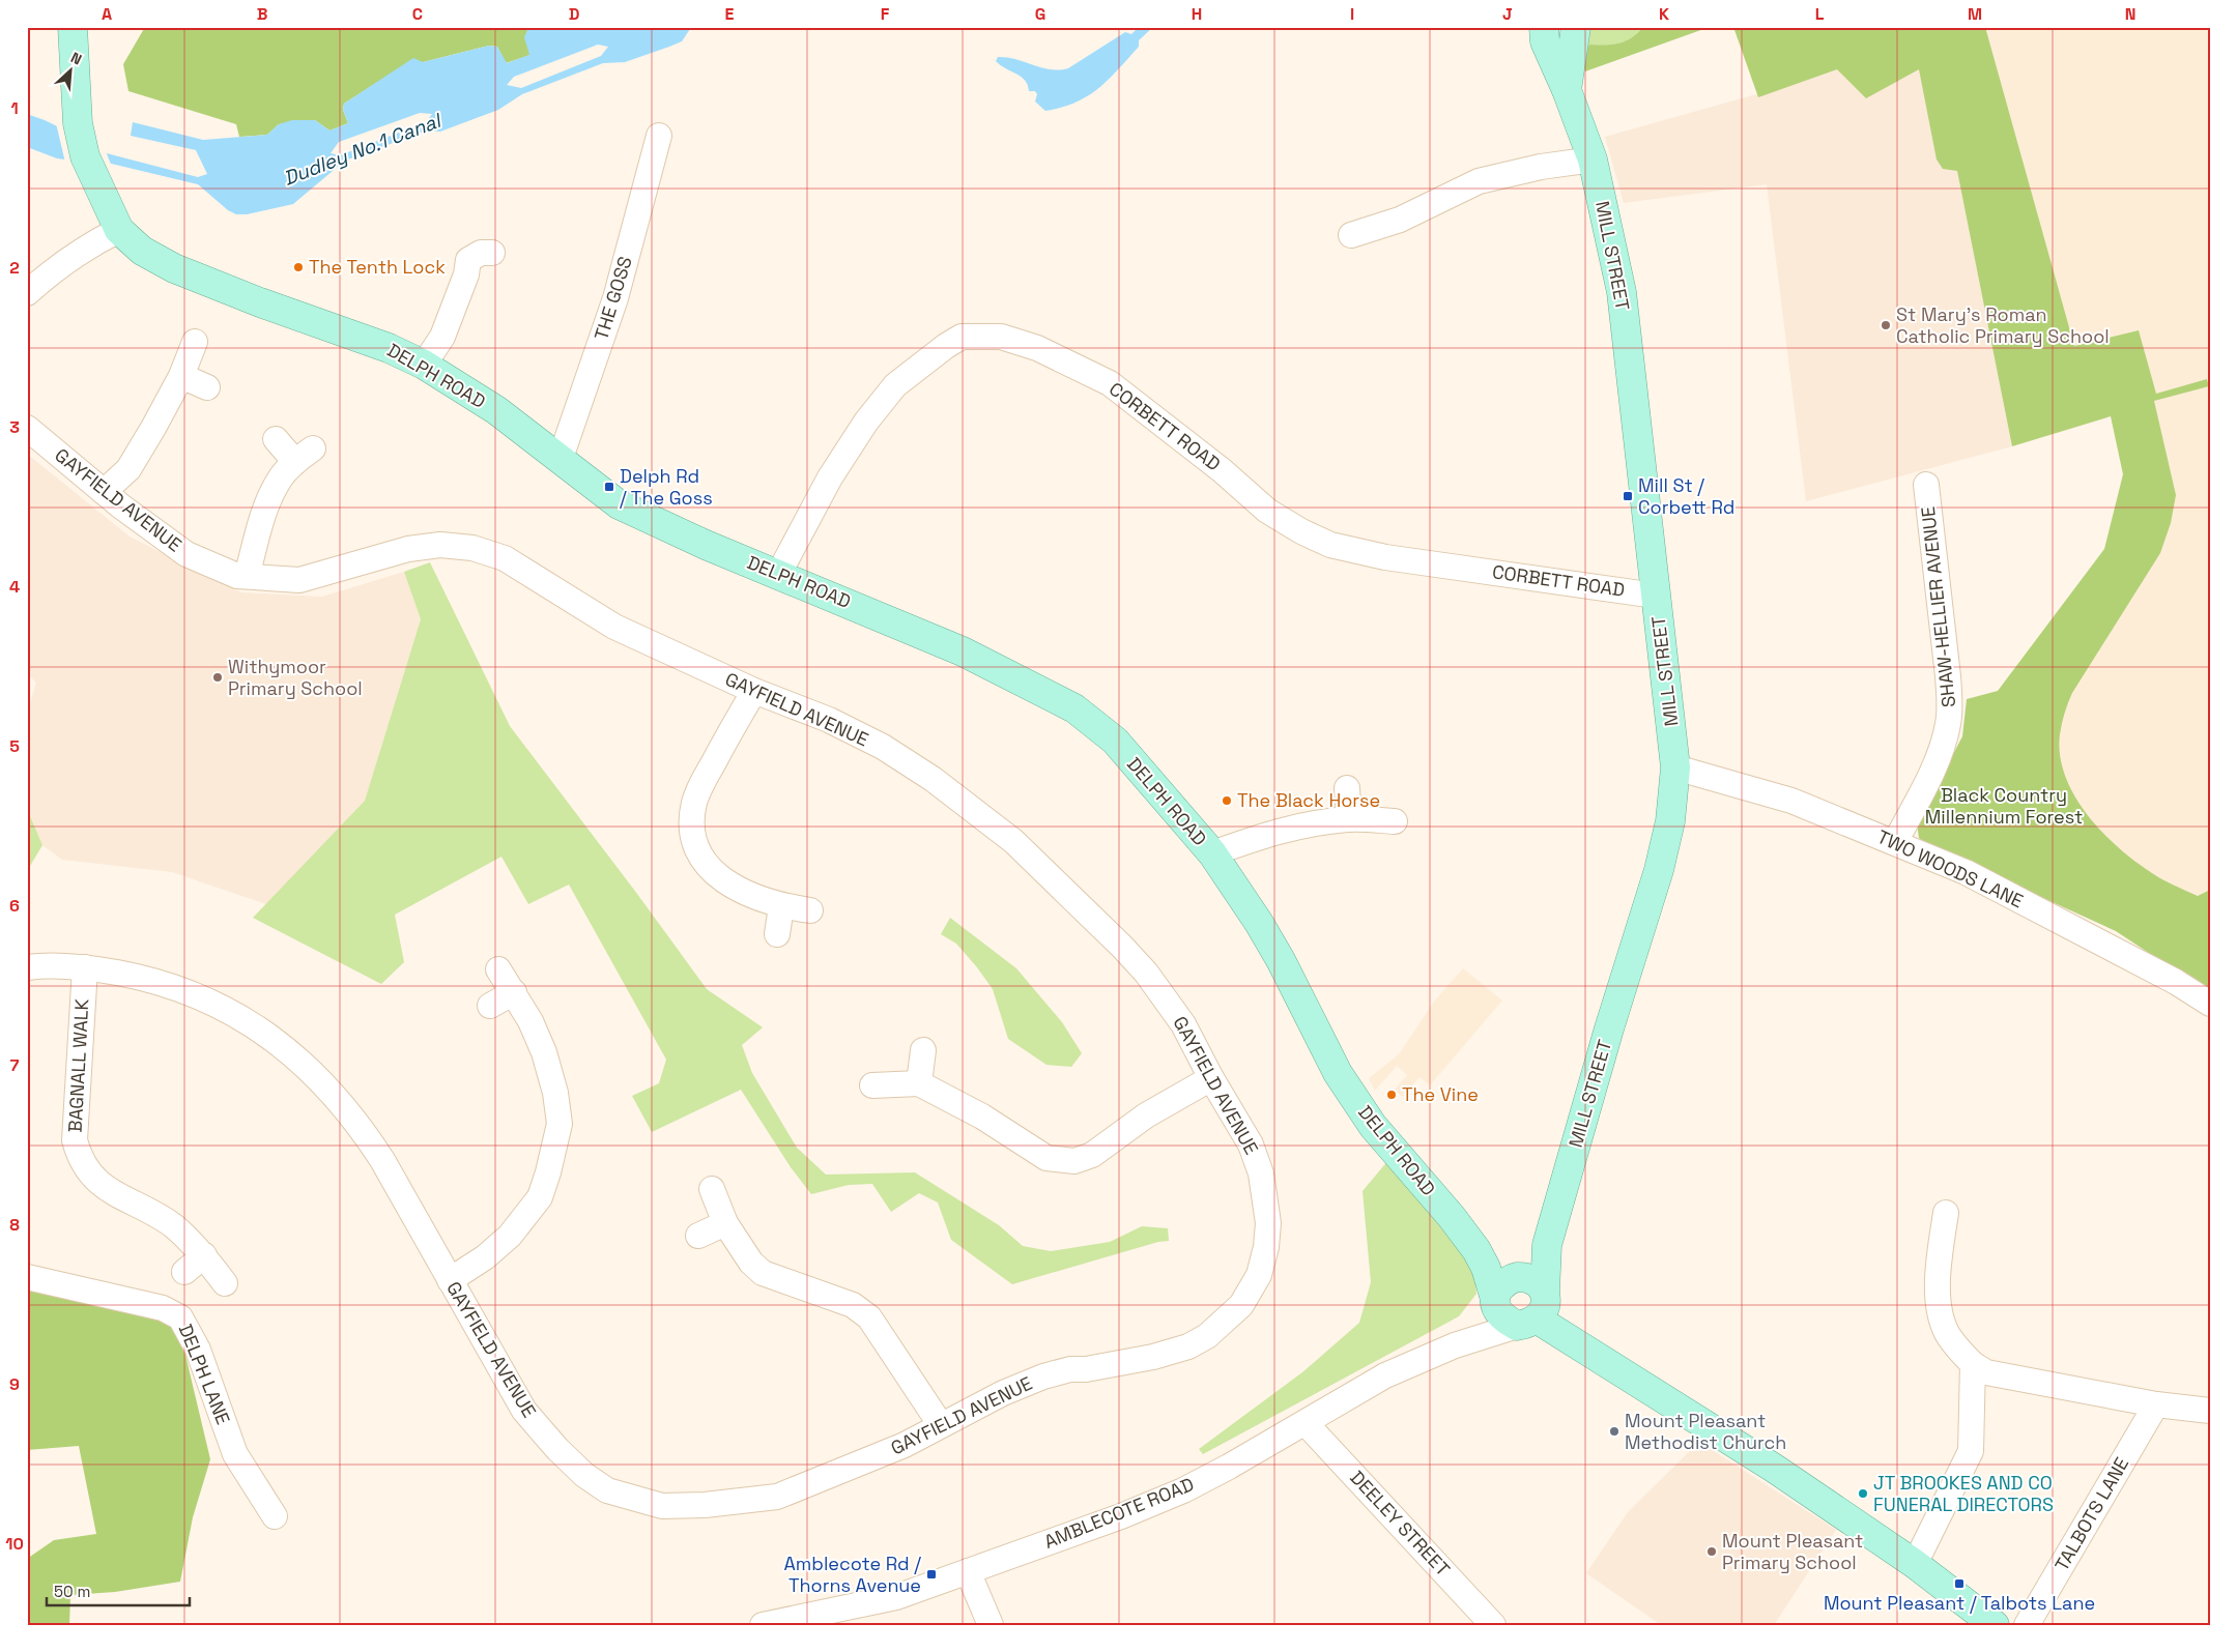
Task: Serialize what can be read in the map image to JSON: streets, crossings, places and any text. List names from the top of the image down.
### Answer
{
  "streets": {
    "main road": ["MILL STREET", "DELPH ROAD"],
    "street": [
      "THE GOSS",
      "CORBETT ROAD",
      "GAYFIELD AVENUE",
      "SHAW-HELLIER AVENUE",
      "TWO WOODS LANE",
      "BAGNALL WALK",
      "DELPH LANE",
      "AMBLECOTE ROAD",
      "TALBOTS LANE",
      "DEELEY STREET"
    ]
  },
  "crossings": [
    ["MILL STREET", "DELPH ROAD"],
    ["MILL STREET", "CORBETT ROAD"],
    ["MILL STREET", "TWO WOODS LANE"],
    ["MILL STREET", "AMBLECOTE ROAD"],
    ["THE GOSS", "DELPH ROAD"],
    ["DELPH ROAD", "CORBETT ROAD"],
    ["DELPH ROAD", "AMBLECOTE ROAD"],
    ["GAYFIELD AVENUE", "BAGNALL WALK"],
    ["SHAW-HELLIER AVENUE", "TWO WOODS LANE"],
    ["AMBLECOTE ROAD", "DEELEY STREET"]
  ],
  "water": ["Dudley No.1 Canal"],
  "parks": ["Black Country Millennium Forest"],
  "places": {
    "other": [
      "The Tenth Lock",
      "St Mary's Roman Catholic Primary School",
      "Withymoor Primary School",
      "The Black Horse",
      "The Vine",
      "Mount Pleasant Methodist Church",
      "JT BROOKES AND CO FUNERAL DIRECTORS",
      "Mount Pleasant Primary School"
    ],
    "transit": [
      "Delph Rd / The Goss",
      "Mill St / Corbett Rd",
      "Amblecote Rd / Thorns Avenue",
      "Mount Pleasant / Talbots Lane"
    ]
  },
  "scale_bar": "50 m",
  "north": "top right",
  "grid": {
    "columns": [
      "A",
      "B",
      "C",
      "D",
      "E",
      "F",
      "G",
      "H",
      "I",
      "J",
      "K",
      "L",
      "M",
      "N"
    ],
    "rows": [
      "1",
      "2",
      "3",
      "4",
      "5",
      "6",
      "7",
      "8",
      "9",
      "10"
    ]
  }
}
